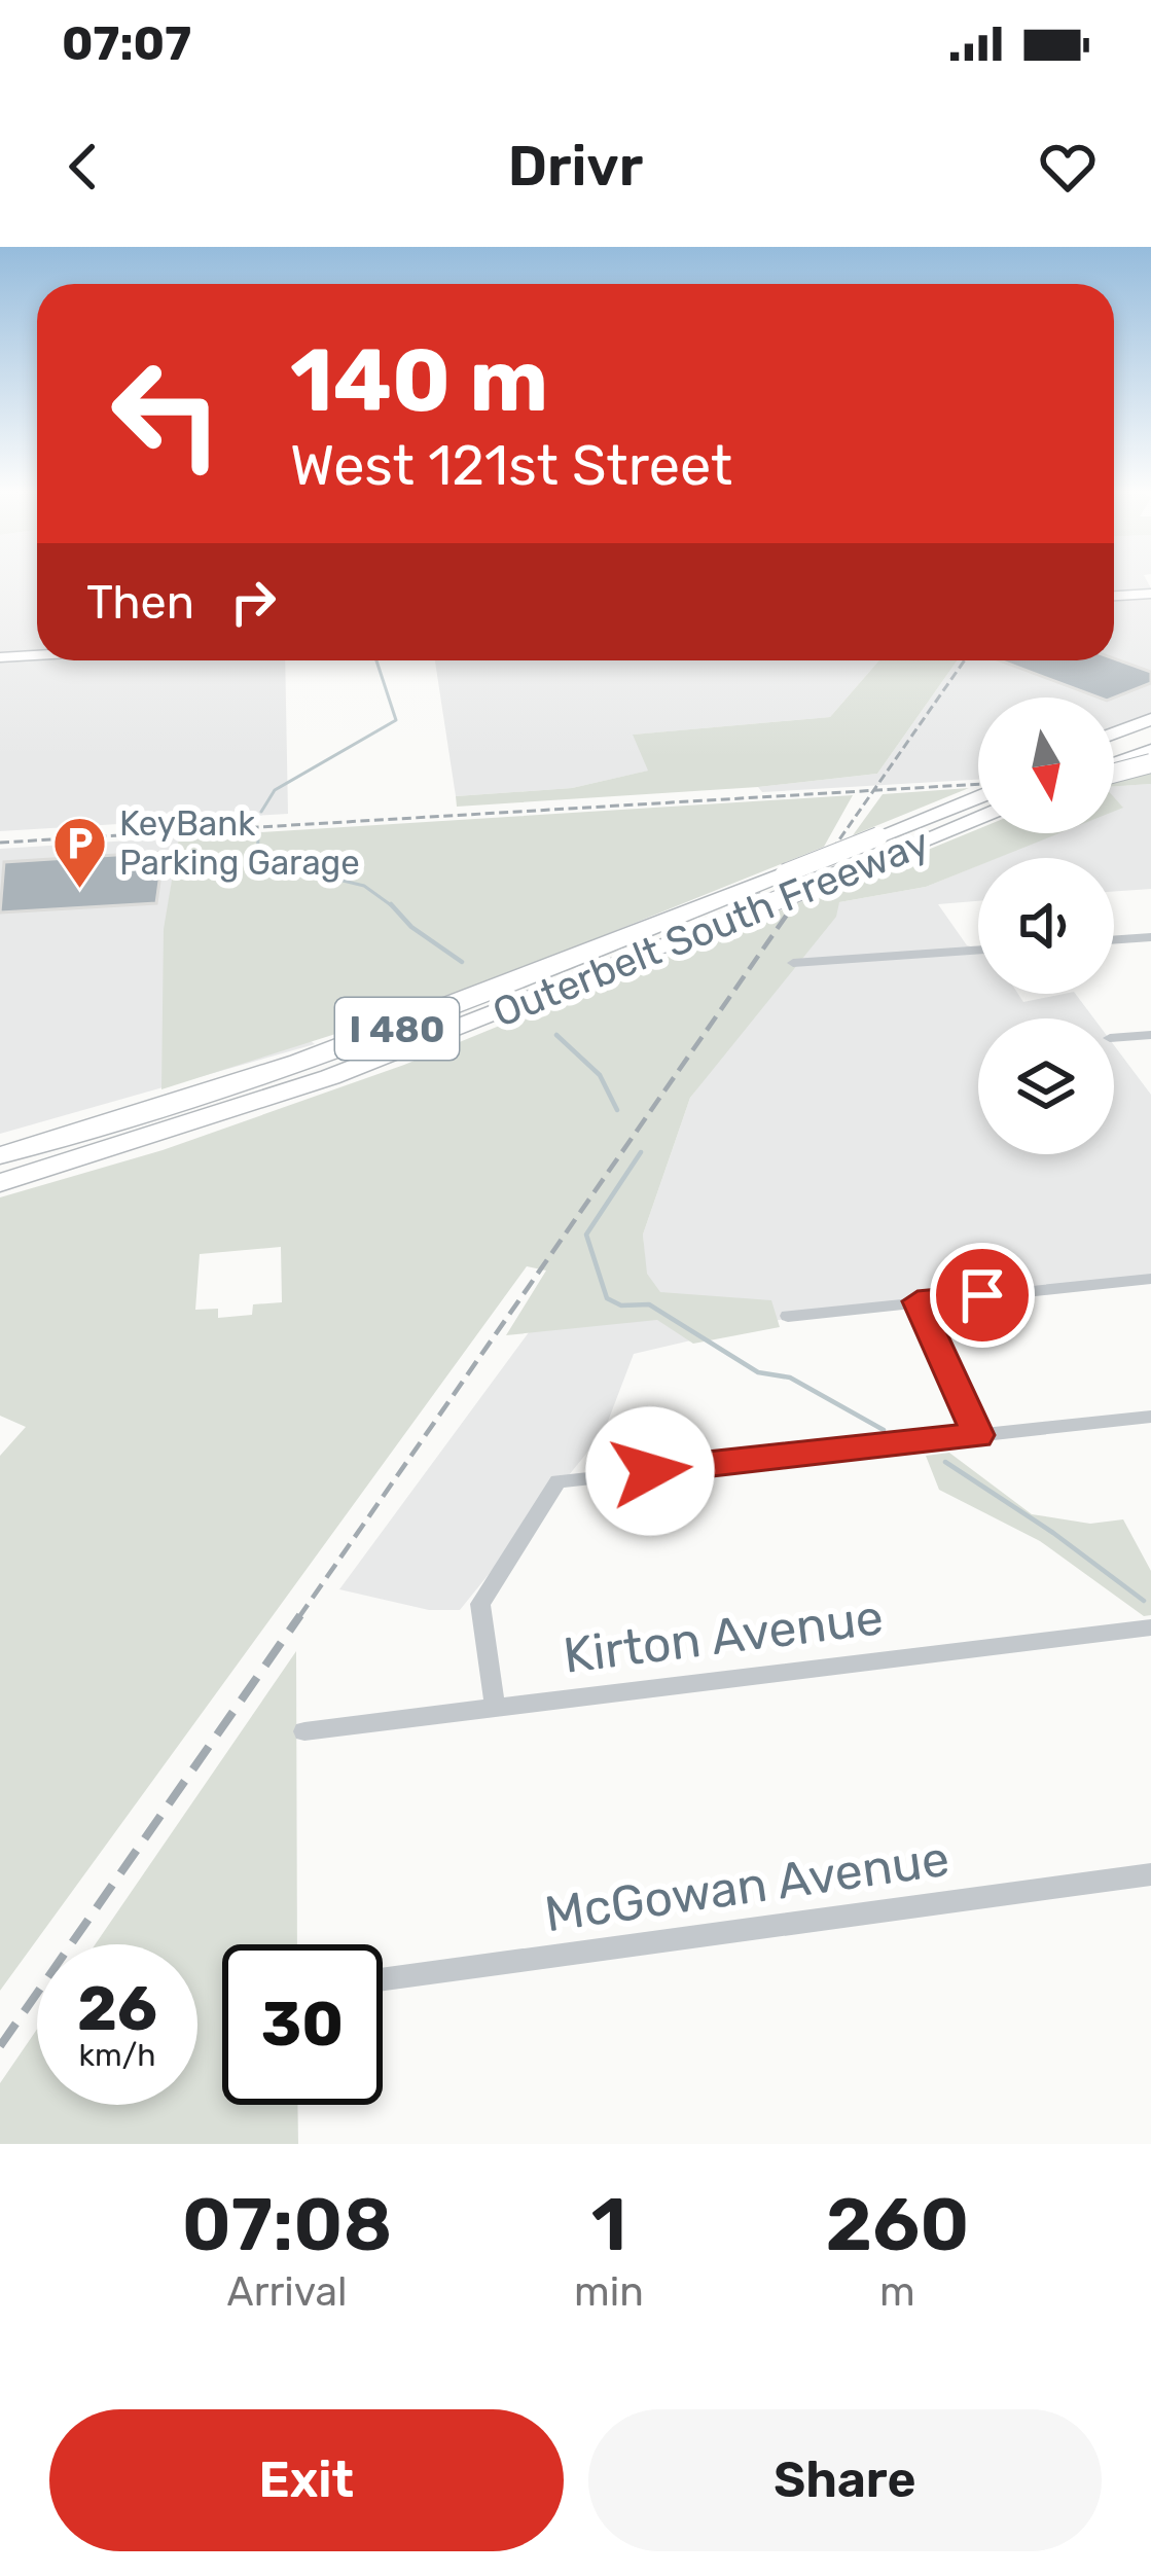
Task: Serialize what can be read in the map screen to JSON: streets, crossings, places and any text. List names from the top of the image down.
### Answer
{
  "streets": {
    "highway": ["Outerbelt South Freeway", "I 480"],
    "street": ["Kirton Avenue", "McGowan Avenue"]
  },
  "places": {
    "parking": ["KeyBank Parking Garage"]
  },
  "north": "bottom",
  "page": {
    "status": "07:07",
    "header": "Drivr",
    "turn": ["140 m", "West 121st Street"],
    "then": "Then",
    "speed": "26 km/h",
    "limit": "30",
    "eta": [
      "07:08",
      "Arrival",
      "1",
      "min",
      "260",
      "m"
    ],
    "buttons": ["Exit", "Share"]
  }
}
